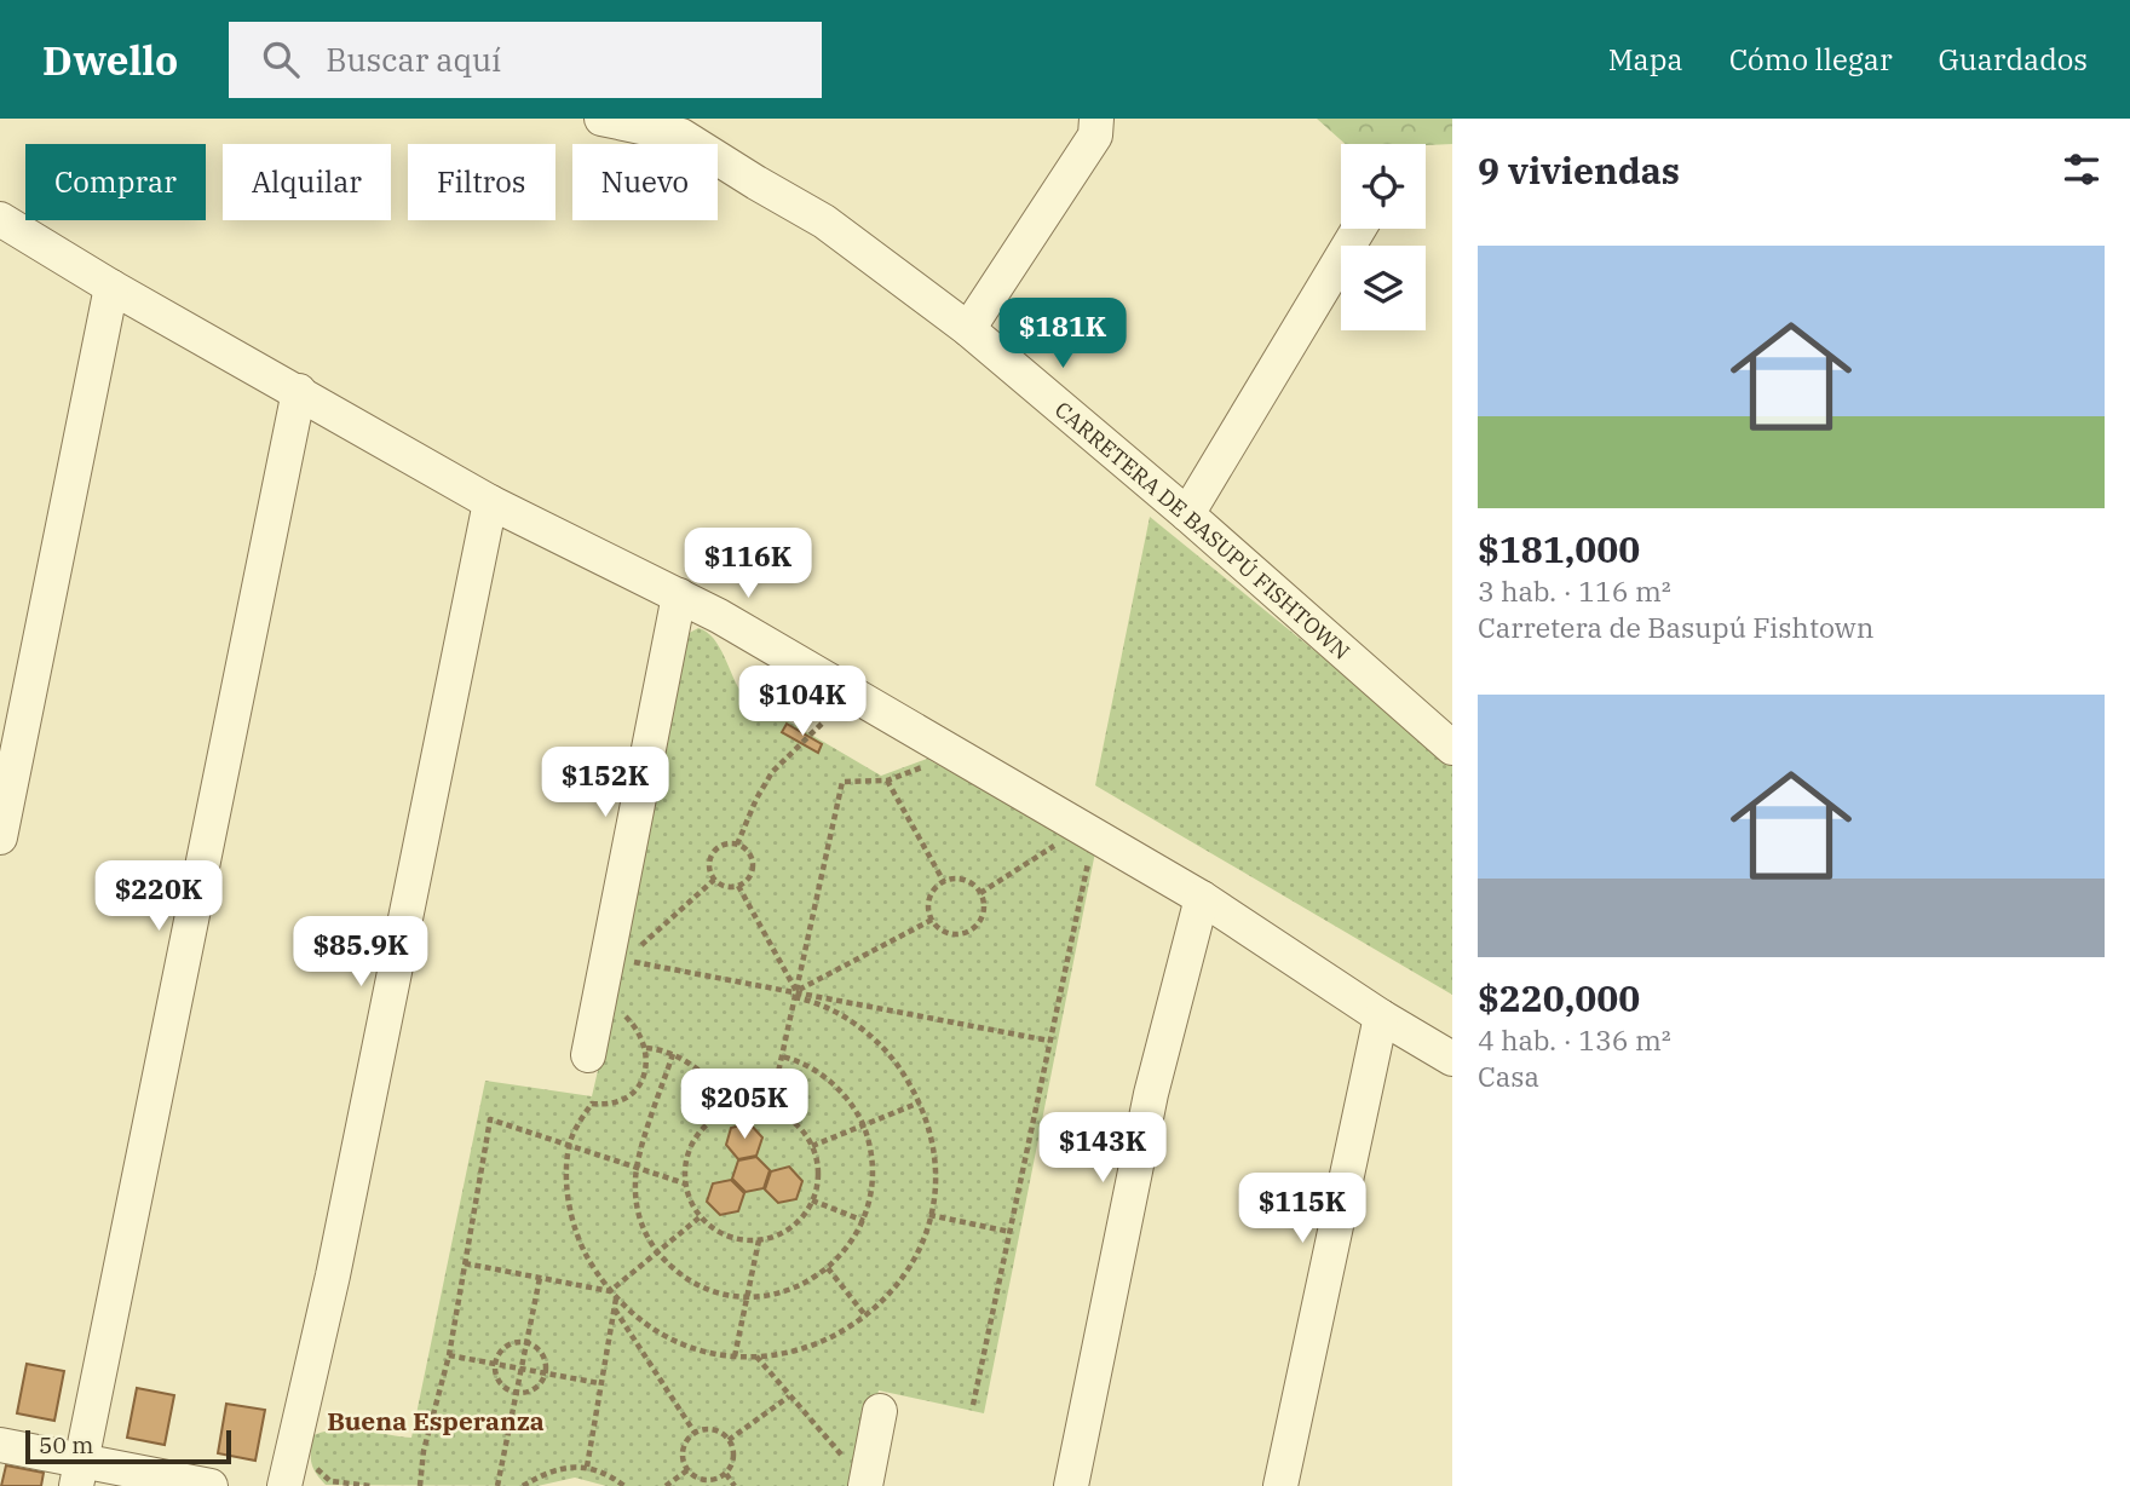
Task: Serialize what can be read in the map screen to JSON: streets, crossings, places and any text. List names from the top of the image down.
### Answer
{
  "streets": {
    "street": ["CARRETERA DE BASUPÚ FISHTOWN"]
  },
  "districts": ["Buena Esperanza"],
  "scale_bar": "50 m",
  "page": {
    "header": "Dwello",
    "search": "Buscar aquí",
    "nav": ["Mapa", "Cómo llegar", "Guardados"],
    "heading": "9 viviendas",
    "chip": [
      "Comprar",
      "Alquilar",
      "Filtros",
      "Nuevo"
    ],
    "list": [
      {
        "name": "$181,000",
        "note": "3 hab. · 116 m² · Carretera de Basupú Fishtown"
      },
      {
        "name": "$220,000",
        "note": "4 hab. · 136 m² · Casa"
      }
    ],
    "price": [
      "$181K",
      "$116K",
      "$104K",
      "$152K",
      "$220K",
      "$85.9K",
      "$205K",
      "$143K",
      "$115K"
    ],
    "scale": "50 m"
  }
}
